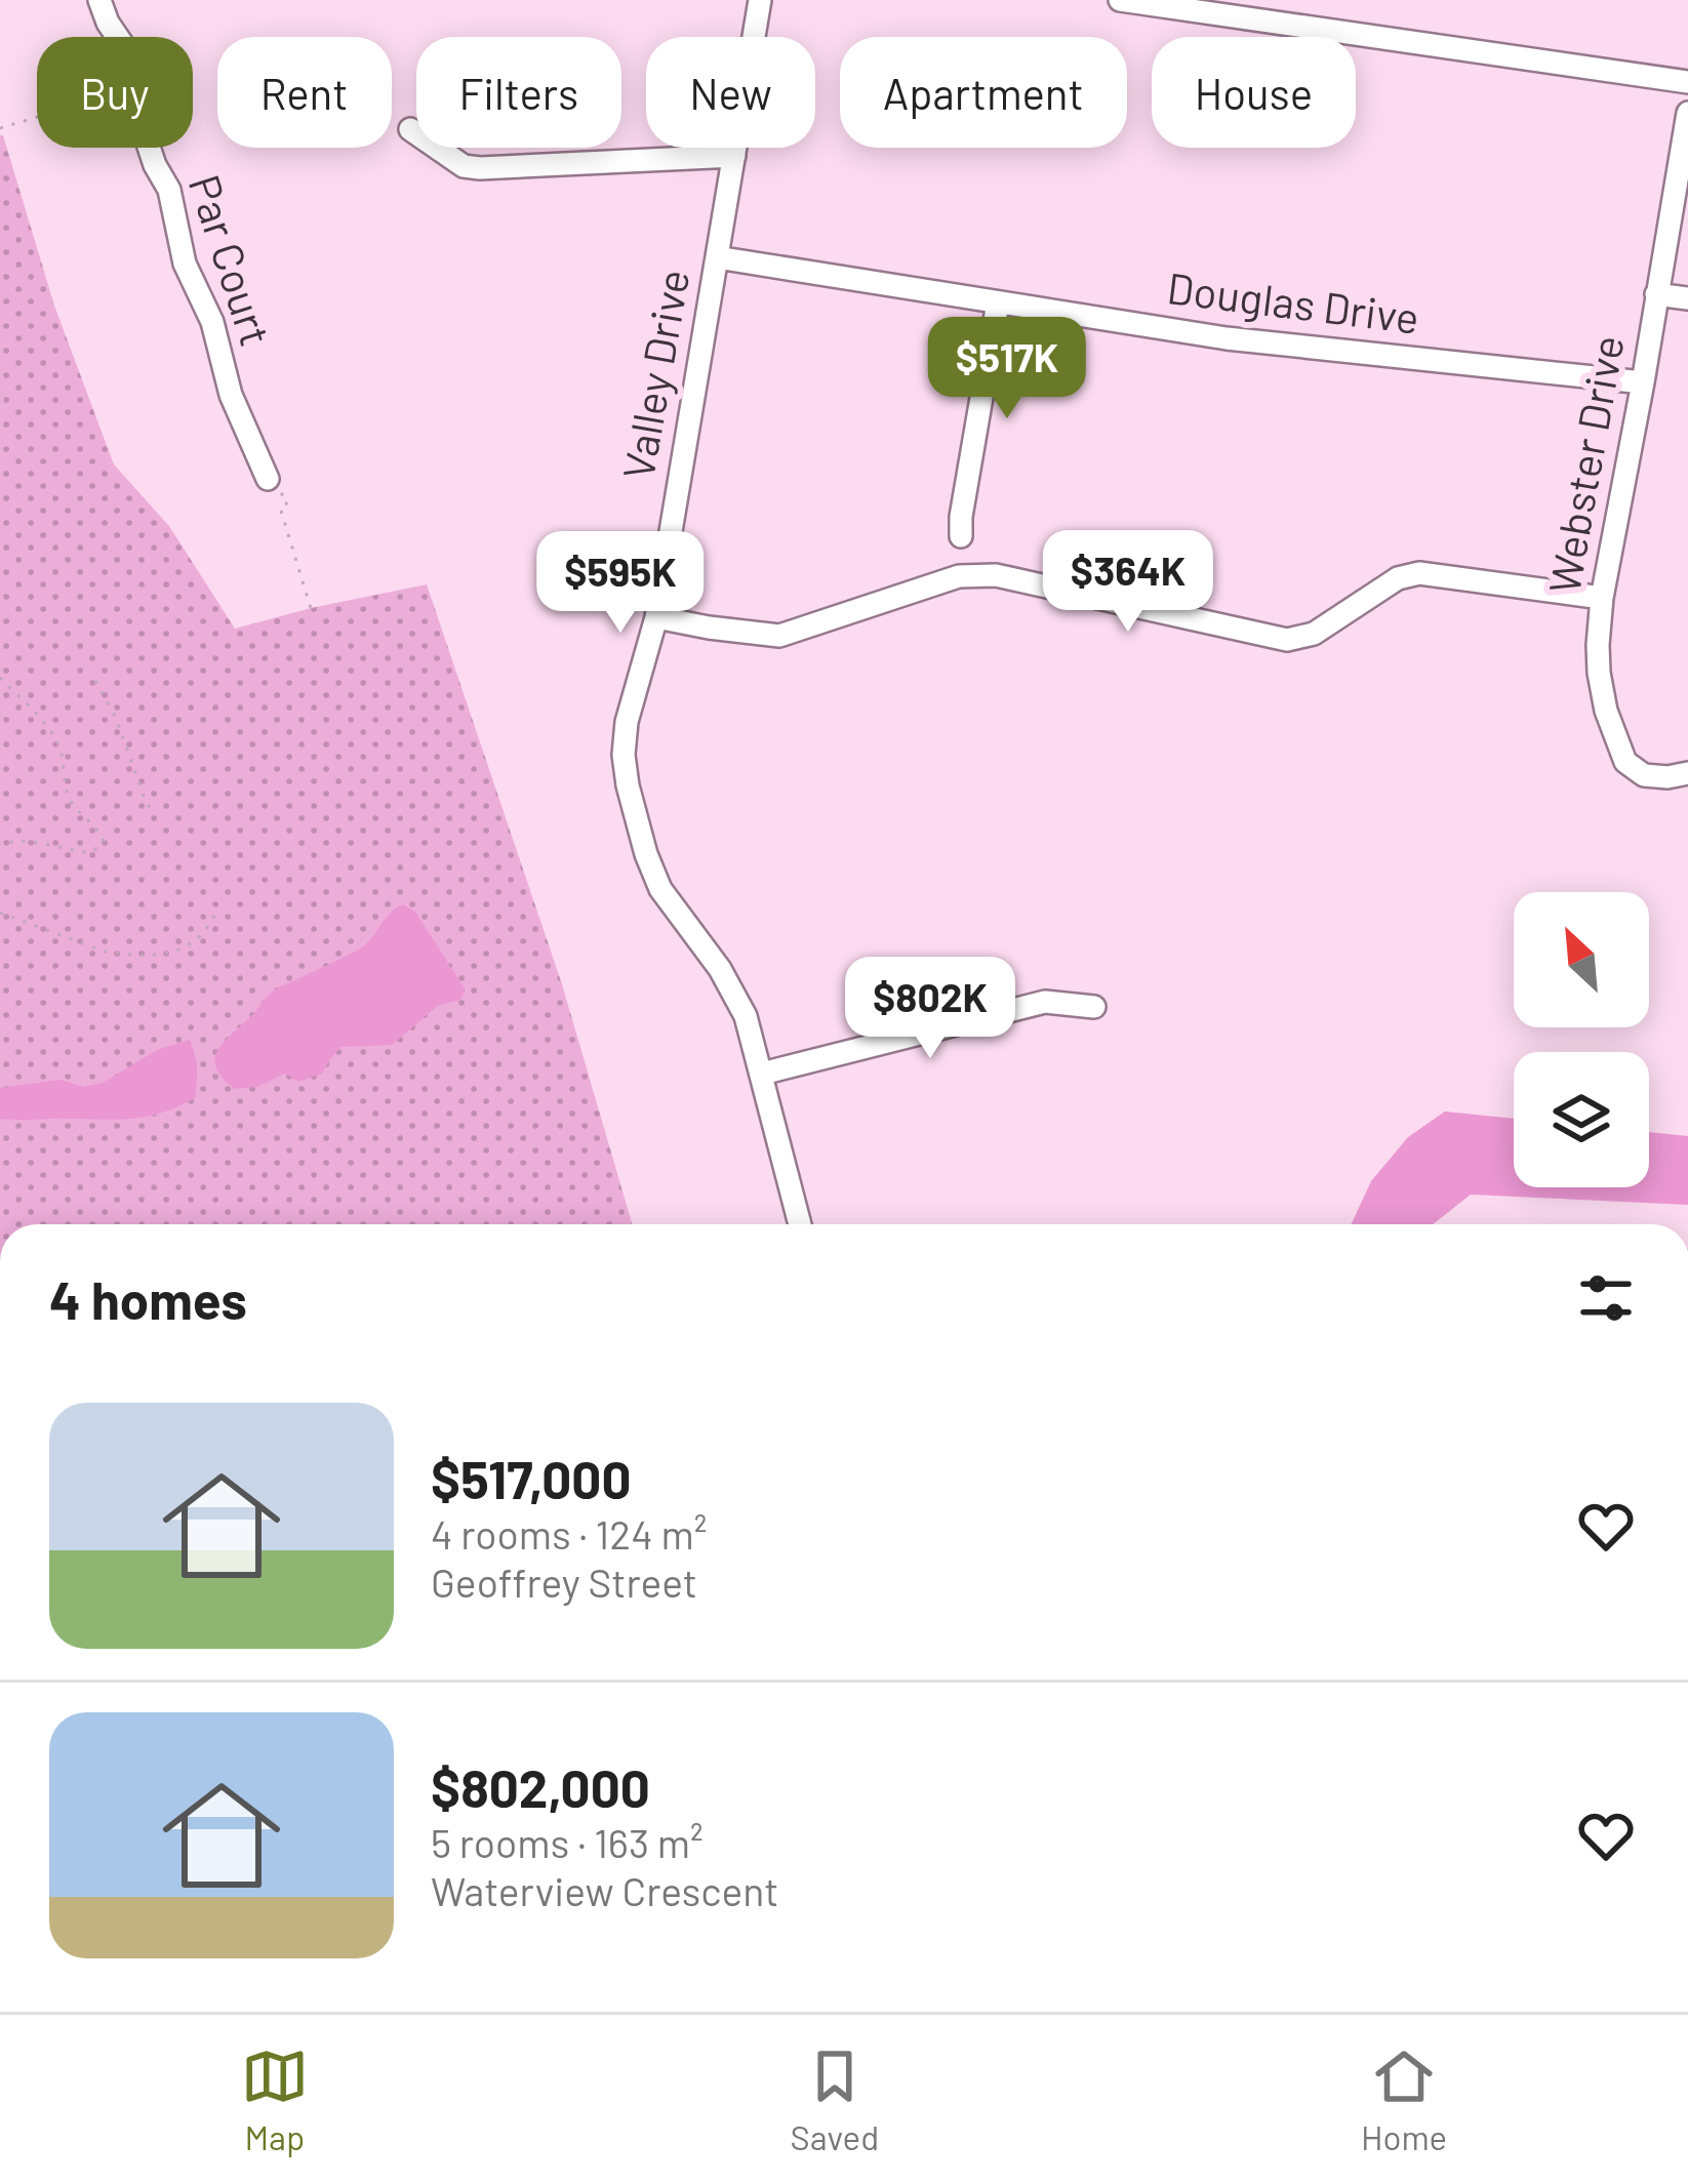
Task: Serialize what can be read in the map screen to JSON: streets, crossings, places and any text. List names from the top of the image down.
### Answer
{
  "streets": {
    "street": [
      "Par Court",
      "Douglas Drive",
      "Valley Drive",
      "Webster Drive"
    ]
  },
  "crossings": [
    ["Douglas Drive", "Valley Drive"],
    ["Douglas Drive", "Webster Drive"]
  ],
  "north": "top left",
  "page": {
    "chip": [
      "Buy",
      "Rent",
      "Filters",
      "New",
      "Apartment",
      "House"
    ],
    "price": [
      "$517K",
      "$364K",
      "$595K",
      "$802K"
    ],
    "heading": "4 homes",
    "list": [
      {
        "name": "$517,000",
        "note": "4 rooms · 124 m² · Geoffrey Street"
      },
      {
        "name": "$802,000",
        "note": "5 rooms · 163 m² · Waterview Crescent"
      }
    ],
    "tabs": ["Map", "Saved", "Home"]
  }
}
